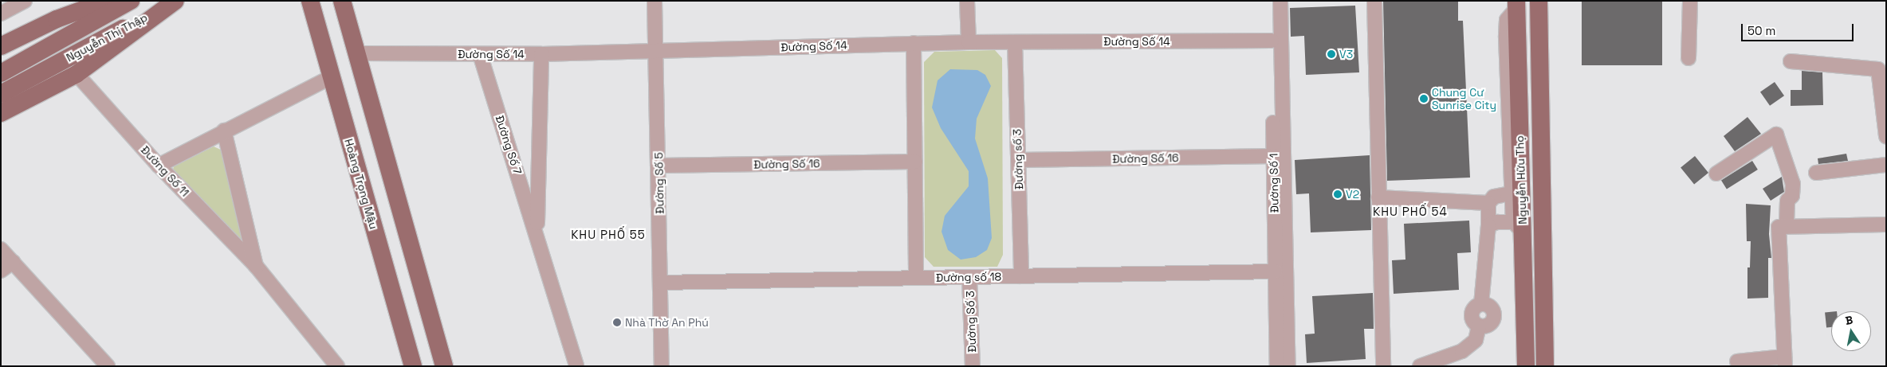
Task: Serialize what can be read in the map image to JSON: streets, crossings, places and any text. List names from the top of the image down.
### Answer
{
  "streets": {
    "main road": ["Nguyễn Thị Thập", "Nguyễn Hữu Thọ", "Hoàng Trọng Mậu"],
    "street": [
      "Đường Số 14",
      "Đường Số 7",
      "Đường Số 16",
      "Đường số 3",
      "Đường Số 11",
      "Đường Số 5",
      "Đường Số 1",
      "Đường số 18",
      "Đường Số 3"
    ]
  },
  "crossings": [
    ["Đường Số 14", "Đường Số 7"],
    ["Đường Số 14", "Đường số 3"],
    ["Đường Số 14", "Đường Số 5"],
    ["Đường Số 14", "Đường Số 1"],
    ["Đường Số 16", "Đường số 3"],
    ["Đường Số 16", "Đường Số 5"],
    ["Đường Số 16", "Đường Số 1"],
    ["Đường số 3", "Đường số 18"],
    ["Đường Số 5", "Đường số 18"],
    ["Đường Số 1", "Đường số 18"],
    ["Đường số 18", "Đường Số 3"]
  ],
  "districts": ["KHU PHỐ 54", "KHU PHỐ 55"],
  "places": [
    "V3",
    "Chung Cư Sunrise City",
    "V2",
    "Nhà Thờ An Phú"
  ],
  "scale_bar": "50 m",
  "north": "top"
}
